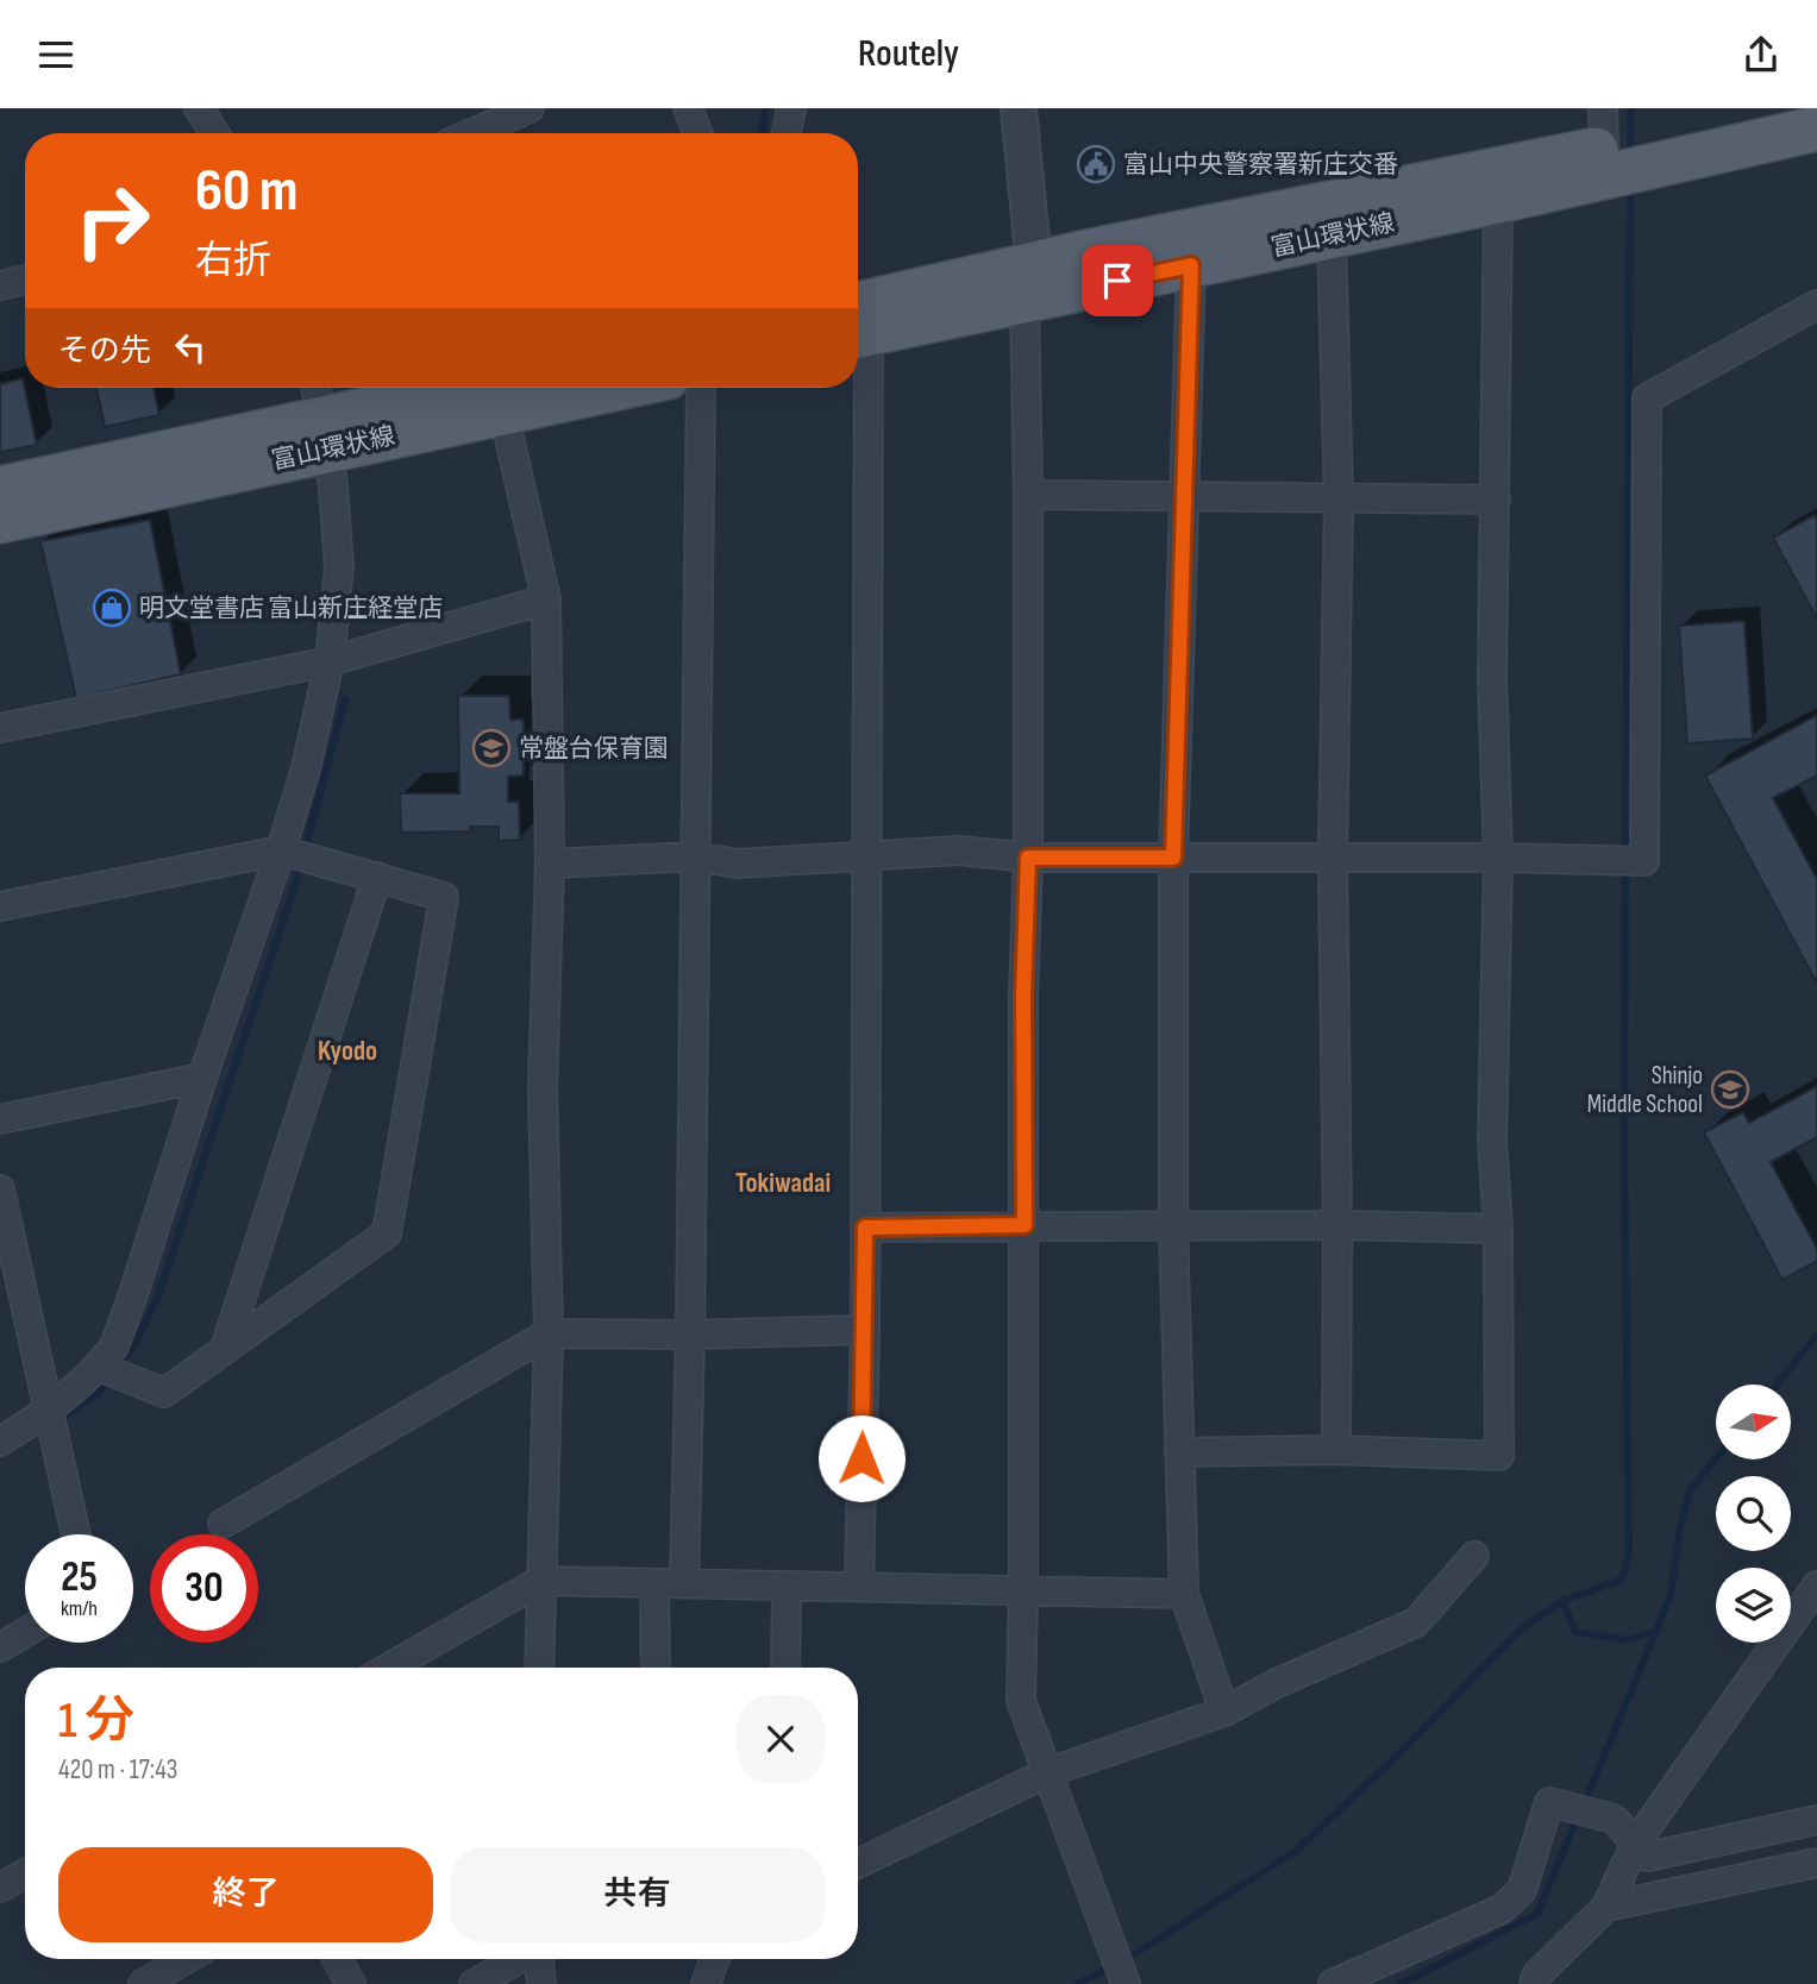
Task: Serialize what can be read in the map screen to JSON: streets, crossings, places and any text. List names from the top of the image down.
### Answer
{
  "streets": {
    "main road": ["富山環状線"]
  },
  "districts": ["Kyodo", "Tokiwadai"],
  "places": {
    "public building": ["富山中央警察署新庄交番"],
    "shop": ["明文堂書店 富山新庄経堂店"],
    "school or university": ["常盤台保育園", "Shinjo Middle School"]
  },
  "north": "right",
  "page": {
    "header": "Routely",
    "turn": ["60 m", "右折"],
    "then": "その先",
    "speed": "25 km/h",
    "limit": "30",
    "heading": ["1 分", "420 m · 17:43"],
    "buttons": ["終了", "共有"]
  }
}
